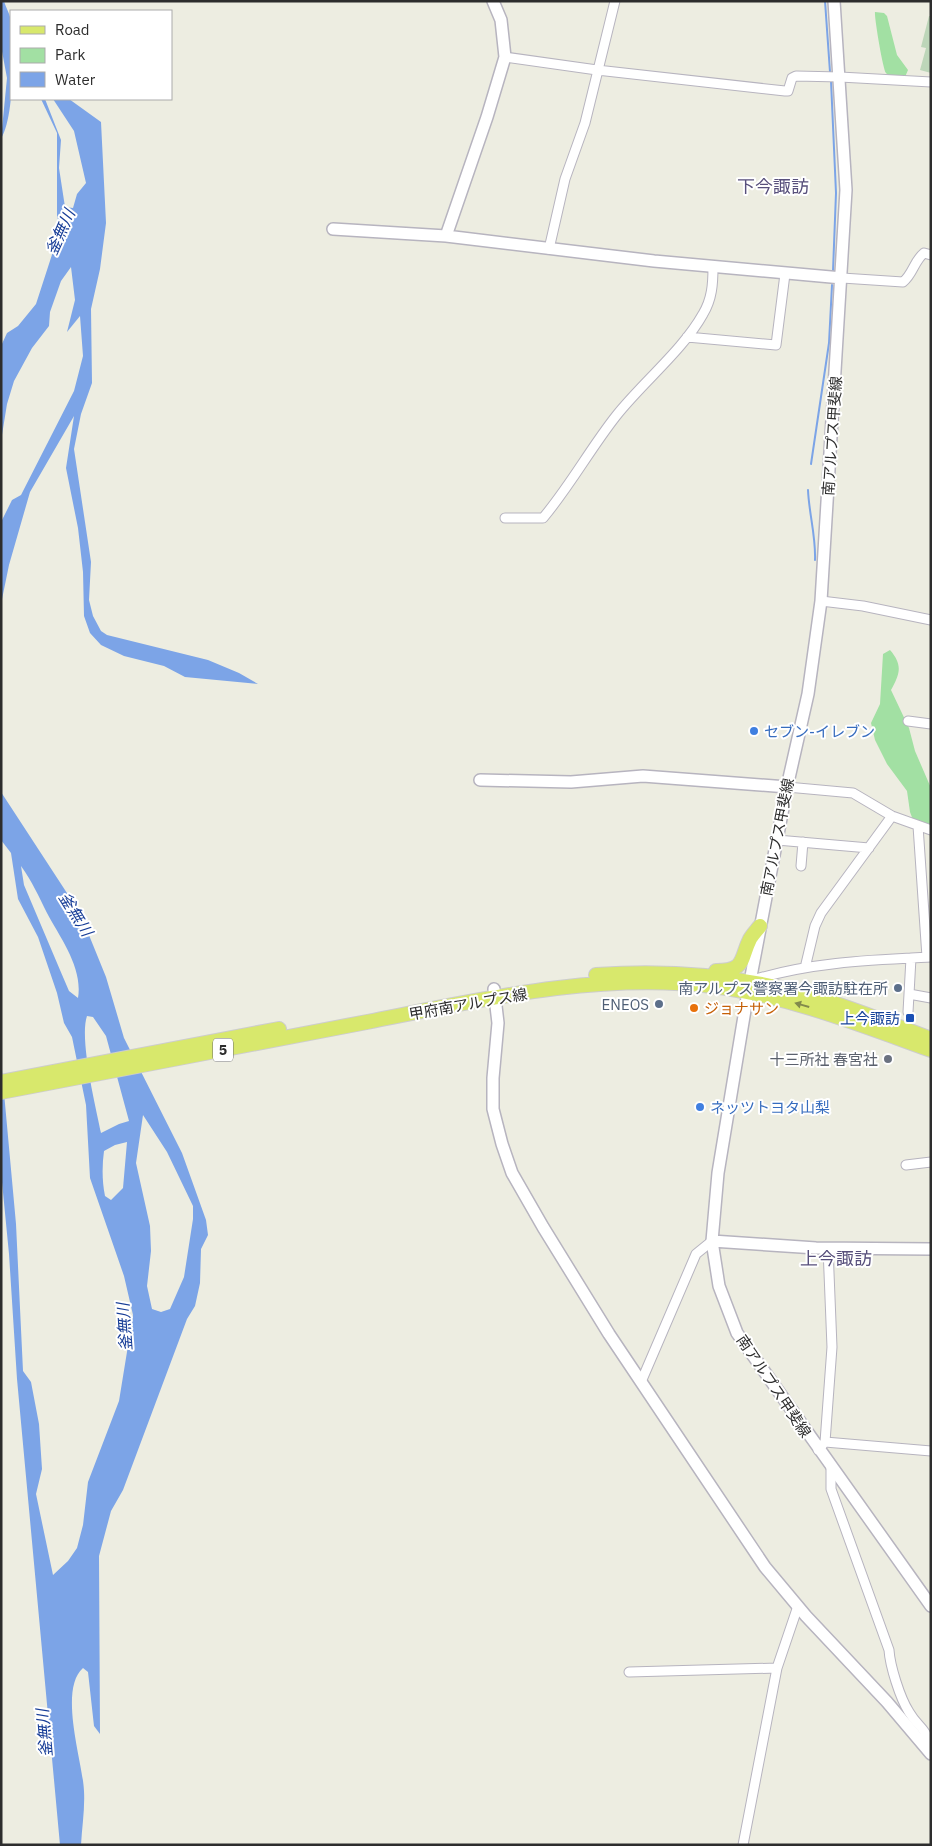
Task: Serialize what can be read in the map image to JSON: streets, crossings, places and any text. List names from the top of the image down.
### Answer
{
  "streets": {
    "main road": ["甲府南アルプス線", "5"],
    "street": ["南アルプス甲斐線"]
  },
  "crossings": [
    ["南アルプス甲斐線", "甲府南アルプス線"]
  ],
  "districts": ["下今諏訪", "上今諏訪"],
  "water": ["釜無川"],
  "places": {
    "other": [
      "セブン-イレブン",
      "南アルプス警察署今諏訪駐在所",
      "ENEOS",
      "ジョナサン",
      "十三所社 春宮社",
      "ネッツトヨタ山梨"
    ],
    "transit": ["上今諏訪"]
  },
  "legend": ["Road", "Park", "Water"]
}
